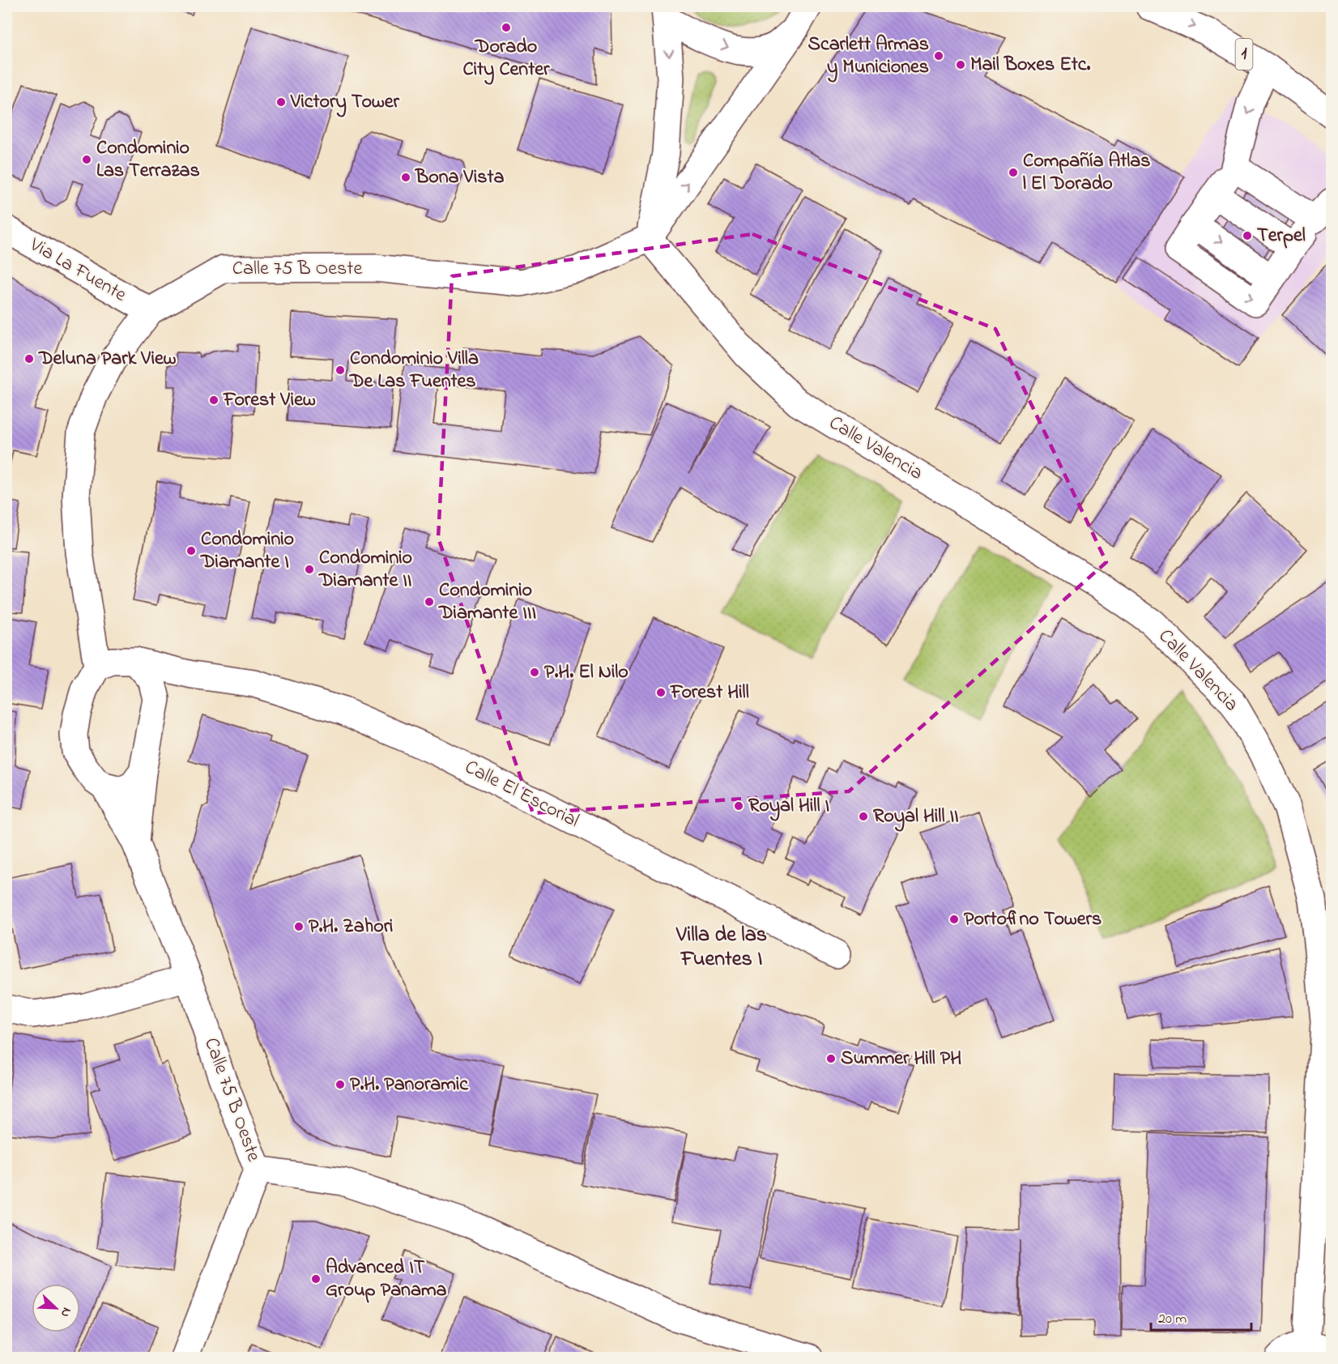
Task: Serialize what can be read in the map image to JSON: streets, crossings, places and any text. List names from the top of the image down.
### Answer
{
  "streets": {
    "street": [
      "1",
      "Calle 75 B Oeste",
      "Via La Fuente",
      "Calle Valencia",
      "Calle El Escorial"
    ]
  },
  "crossings": [
    ["Calle 75 B Oeste", "Via La Fuente"],
    ["Calle 75 B Oeste", "Calle Valencia"],
    ["Calle 75 B Oeste", "Calle El Escorial"]
  ],
  "districts": ["Villa de las Fuentes I"],
  "places": [
    "Dorado City Center",
    "Scarlett Armas y Municiones",
    "Mail Boxes Etc.",
    "Victory Tower",
    "Condominio Las Terrazas",
    "Compañía Atlas | El Dorado",
    "Bona Vista",
    "Terpel",
    "Deluna Park View",
    "Condominio Villa De Las Fuentes",
    "Forest View",
    "Condominio Diamante I",
    "Condominio Diamante II",
    "Condominio Diamante III",
    "P.H. El Nilo",
    "Forest Hill",
    "Royal Hill I",
    "Royal Hill II",
    "Portofino Towers",
    "P.H. Zahori",
    "Summer Hill PH",
    "P.H. Panoramic",
    "Advanced IT Group Panama"
  ],
  "scale_bar": "20 m",
  "north": "bottom right"
}
